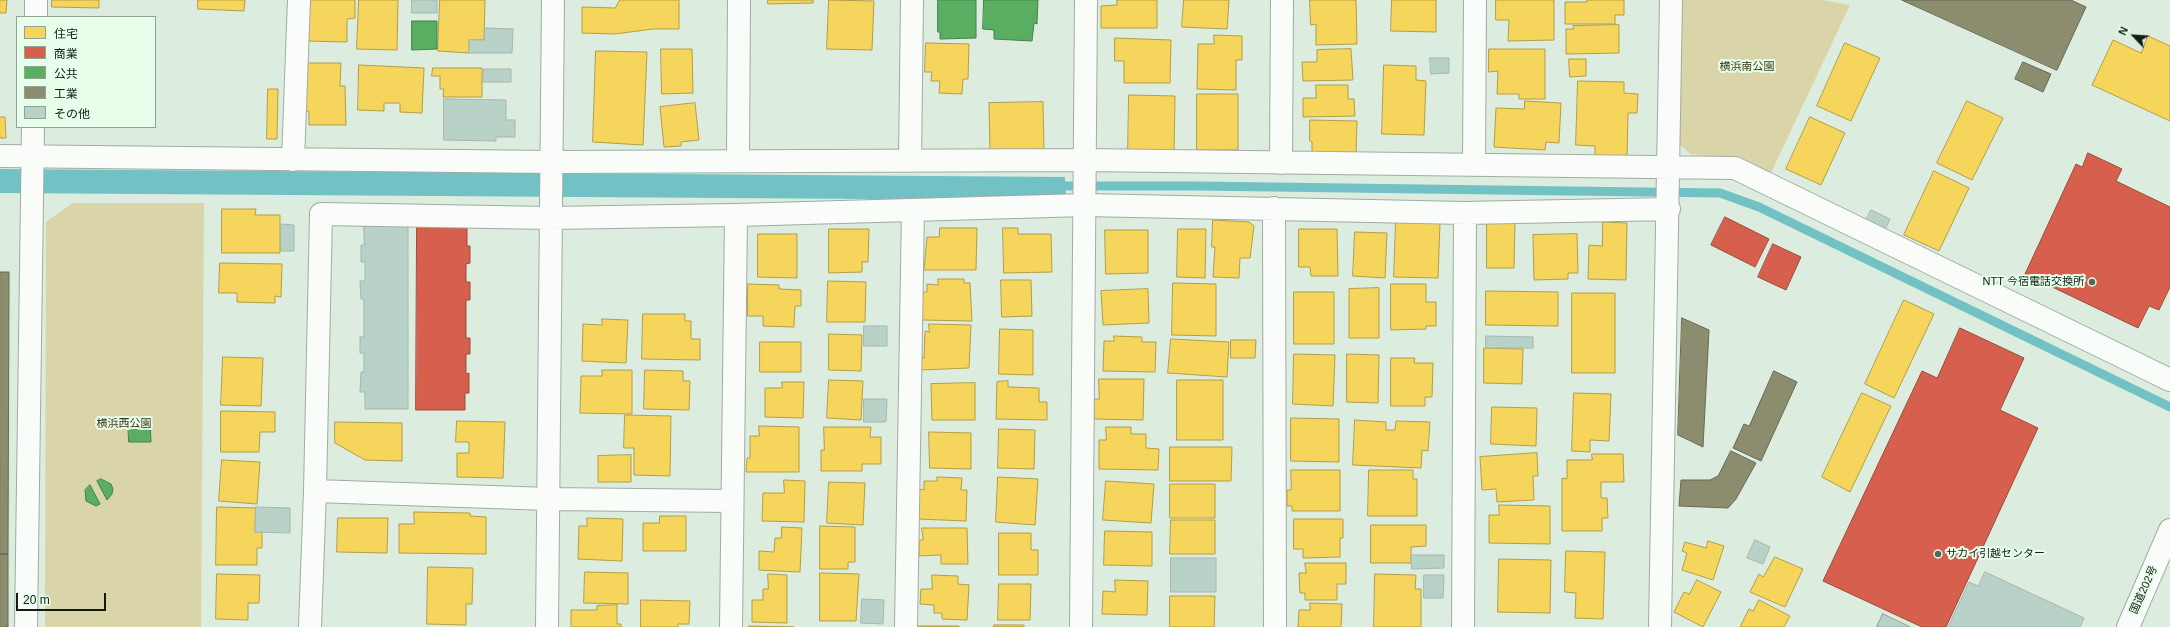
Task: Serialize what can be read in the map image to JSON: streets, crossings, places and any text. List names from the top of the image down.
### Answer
{
  "streets": {
    "main road": ["国道202号"]
  },
  "parks": ["横浜南公園", "横浜西公園"],
  "places": ["NTT 今宿電話交換所", "サカイ引越センター"],
  "legend": [
    "住宅",
    "商業",
    "公共",
    "工業",
    "その他"
  ],
  "scale_bar": "20 m",
  "north": "top left"
}
